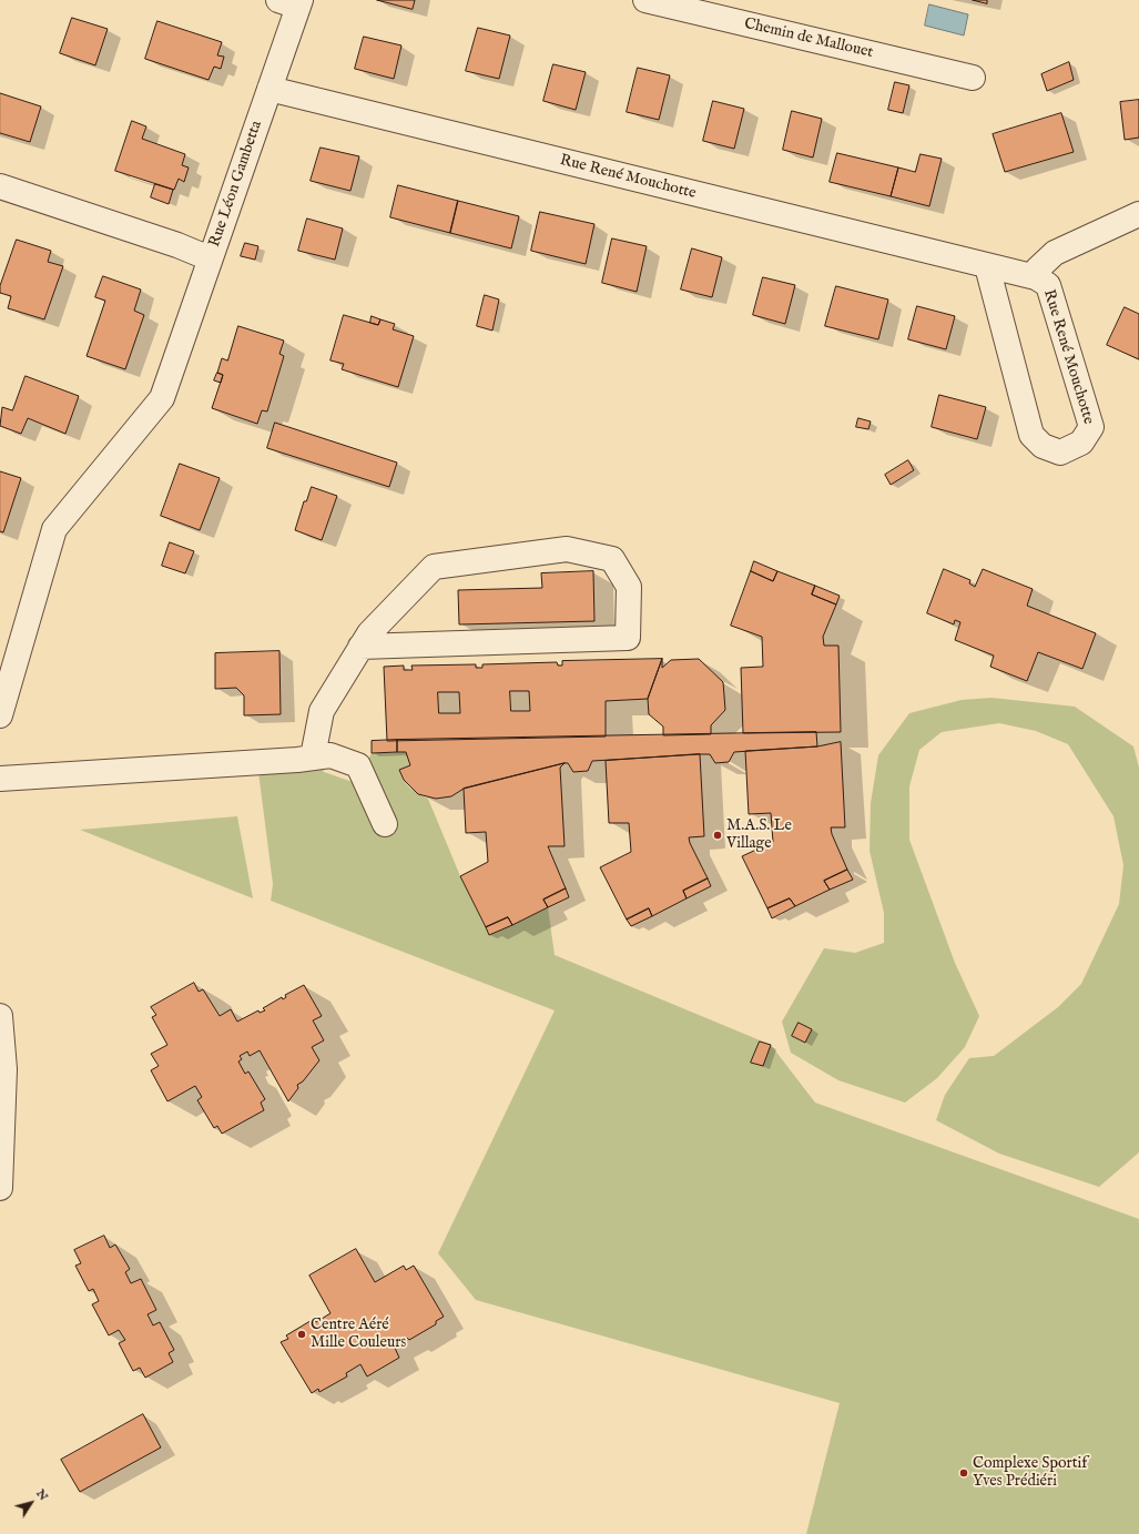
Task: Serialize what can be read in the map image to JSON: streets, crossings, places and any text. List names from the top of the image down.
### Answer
{
  "streets": {
    "street": ["Chemin de Mallouet", "Rue René Mouchotte", "Rue Léon Gambetta"]
  },
  "crossings": [
    ["Rue René Mouchotte", "Rue Léon Gambetta"]
  ],
  "places": ["M.A.S. Le Village", "Centre Aéré Mille Couleurs", "Complexe Sportif Yves Prédiéri"],
  "north": "top right"
}
